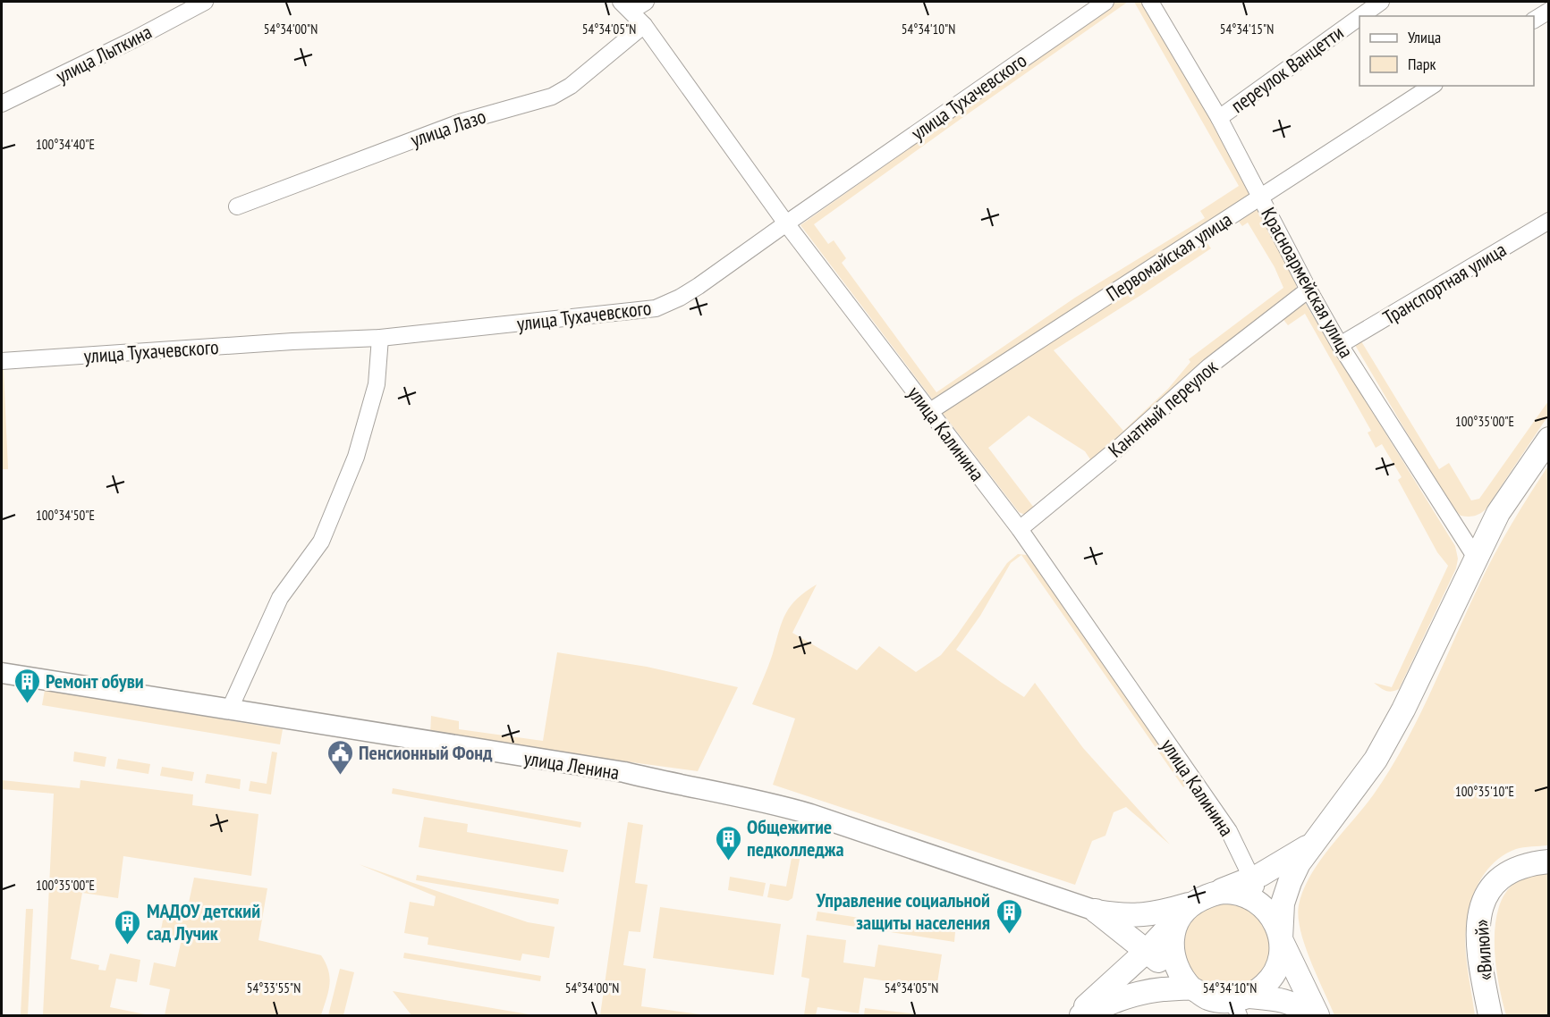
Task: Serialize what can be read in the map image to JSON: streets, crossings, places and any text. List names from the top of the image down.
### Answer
{
  "streets": {
    "highway": ["«Вилюй»"],
    "main road": ["улица Ленина"],
    "street": [
      "улица Лыткина",
      "переулок Ванцетти",
      "улица Тухачевского",
      "улица Лазо",
      "Первомайская улица",
      "Красноармейская улица",
      "Транспортная улица",
      "Канатный переулок",
      "улица Калинина"
    ]
  },
  "crossings": [
    ["переулок Ванцетти", "Красноармейская улица"],
    ["улица Тухачевского", "улица Калинина"],
    ["улица Лазо", "улица Калинина"],
    ["Первомайская улица", "Красноармейская улица"],
    ["Первомайская улица", "улица Калинина"],
    ["Красноармейская улица", "Транспортная улица"],
    ["Красноармейская улица", "Канатный переулок"],
    ["Канатный переулок", "улица Калинина"]
  ],
  "places": {
    "building": [
      "Ремонт обуви",
      "Общежитие педколледжа",
      "Управление социальной защиты населения",
      "МАДОУ детский сад Лучик"
    ],
    "public building": ["Пенсионный Фонд"]
  },
  "legend": ["Улица", "Парк"],
  "coordinates": [
    "54°34'00\"N",
    "54°34'05\"N",
    "54°34'10\"N",
    "54°34'15\"N",
    "100°34'40\"E",
    "100°35'00\"E",
    "100°34'50\"E",
    "100°35'10\"E",
    "54°33'55\"N"
  ]
}
